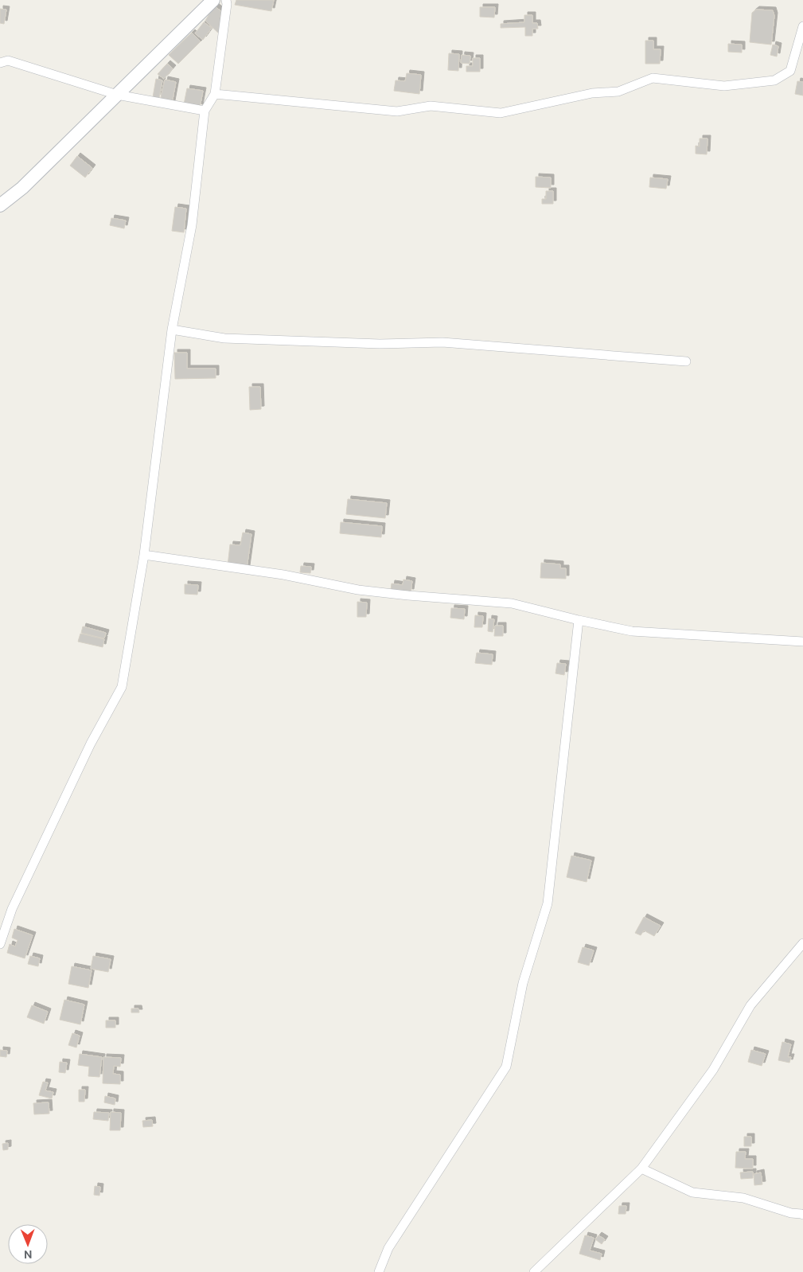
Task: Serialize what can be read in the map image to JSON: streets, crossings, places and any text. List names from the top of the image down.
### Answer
{
  "north": "bottom"
}
